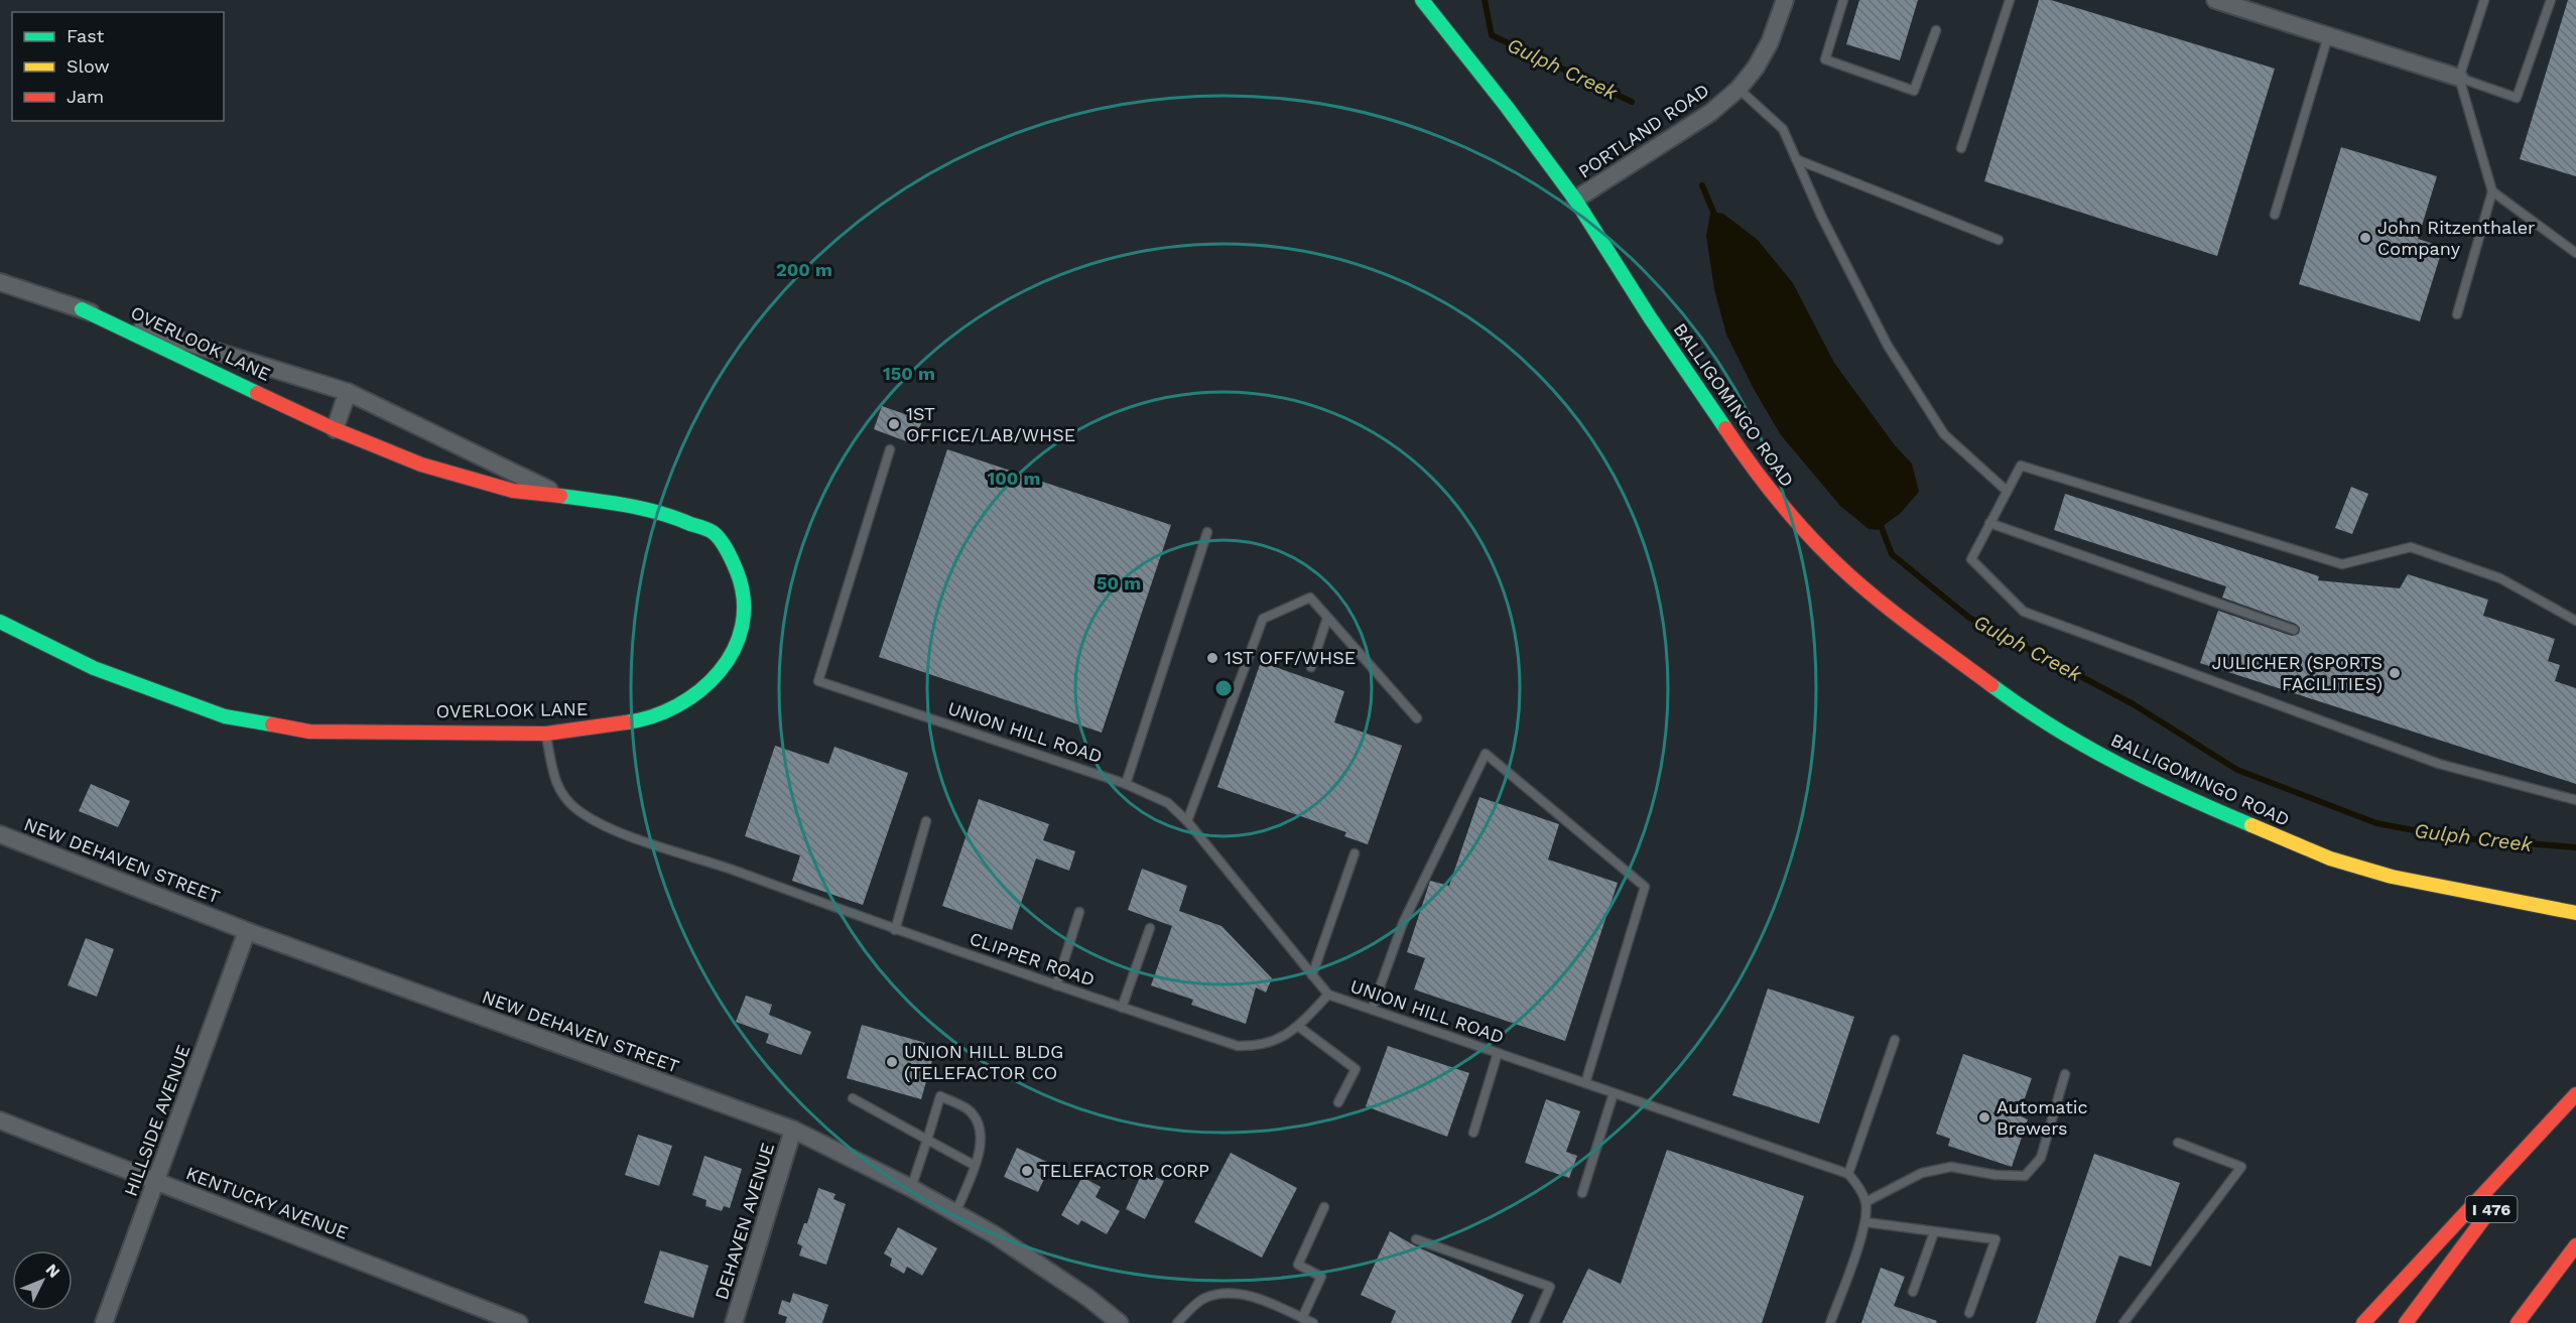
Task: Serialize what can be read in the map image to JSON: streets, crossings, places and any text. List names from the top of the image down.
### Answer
{
  "streets": {
    "main road": ["OVERLOOK LANE", "BALLIGOMINGO ROAD", "I 476"],
    "street": [
      "PORTLAND ROAD",
      "NEW DEHAVEN STREET",
      "HILLSIDE AVENUE",
      "KENTUCKY AVENUE",
      "DEHAVEN AVENUE"
    ],
    "lane": ["UNION HILL ROAD", "CLIPPER ROAD"]
  },
  "crossings": [
    ["PORTLAND ROAD", "BALLIGOMINGO ROAD"],
    ["OVERLOOK LANE", "CLIPPER ROAD"],
    ["UNION HILL ROAD", "CLIPPER ROAD"],
    ["NEW DEHAVEN STREET", "HILLSIDE AVENUE"],
    ["NEW DEHAVEN STREET", "DEHAVEN AVENUE"],
    ["HILLSIDE AVENUE", "KENTUCKY AVENUE"]
  ],
  "water": ["Gulph Creek"],
  "places": [
    "John Ritzenthaler Company",
    "1ST OFFICE/LAB/WHSE",
    "1ST OFF/WHSE",
    "JULICHER (SPORTS FACILITIES)",
    "UNION HILL BLDG (TELEFACTOR CO",
    "Automatic Brewers",
    "TELEFACTOR CORP"
  ],
  "legend": ["Fast", "Slow", "Jam"],
  "north": "top right",
  "rings": [
    "200 m",
    "150 m",
    "100 m",
    "50 m"
  ]
}
